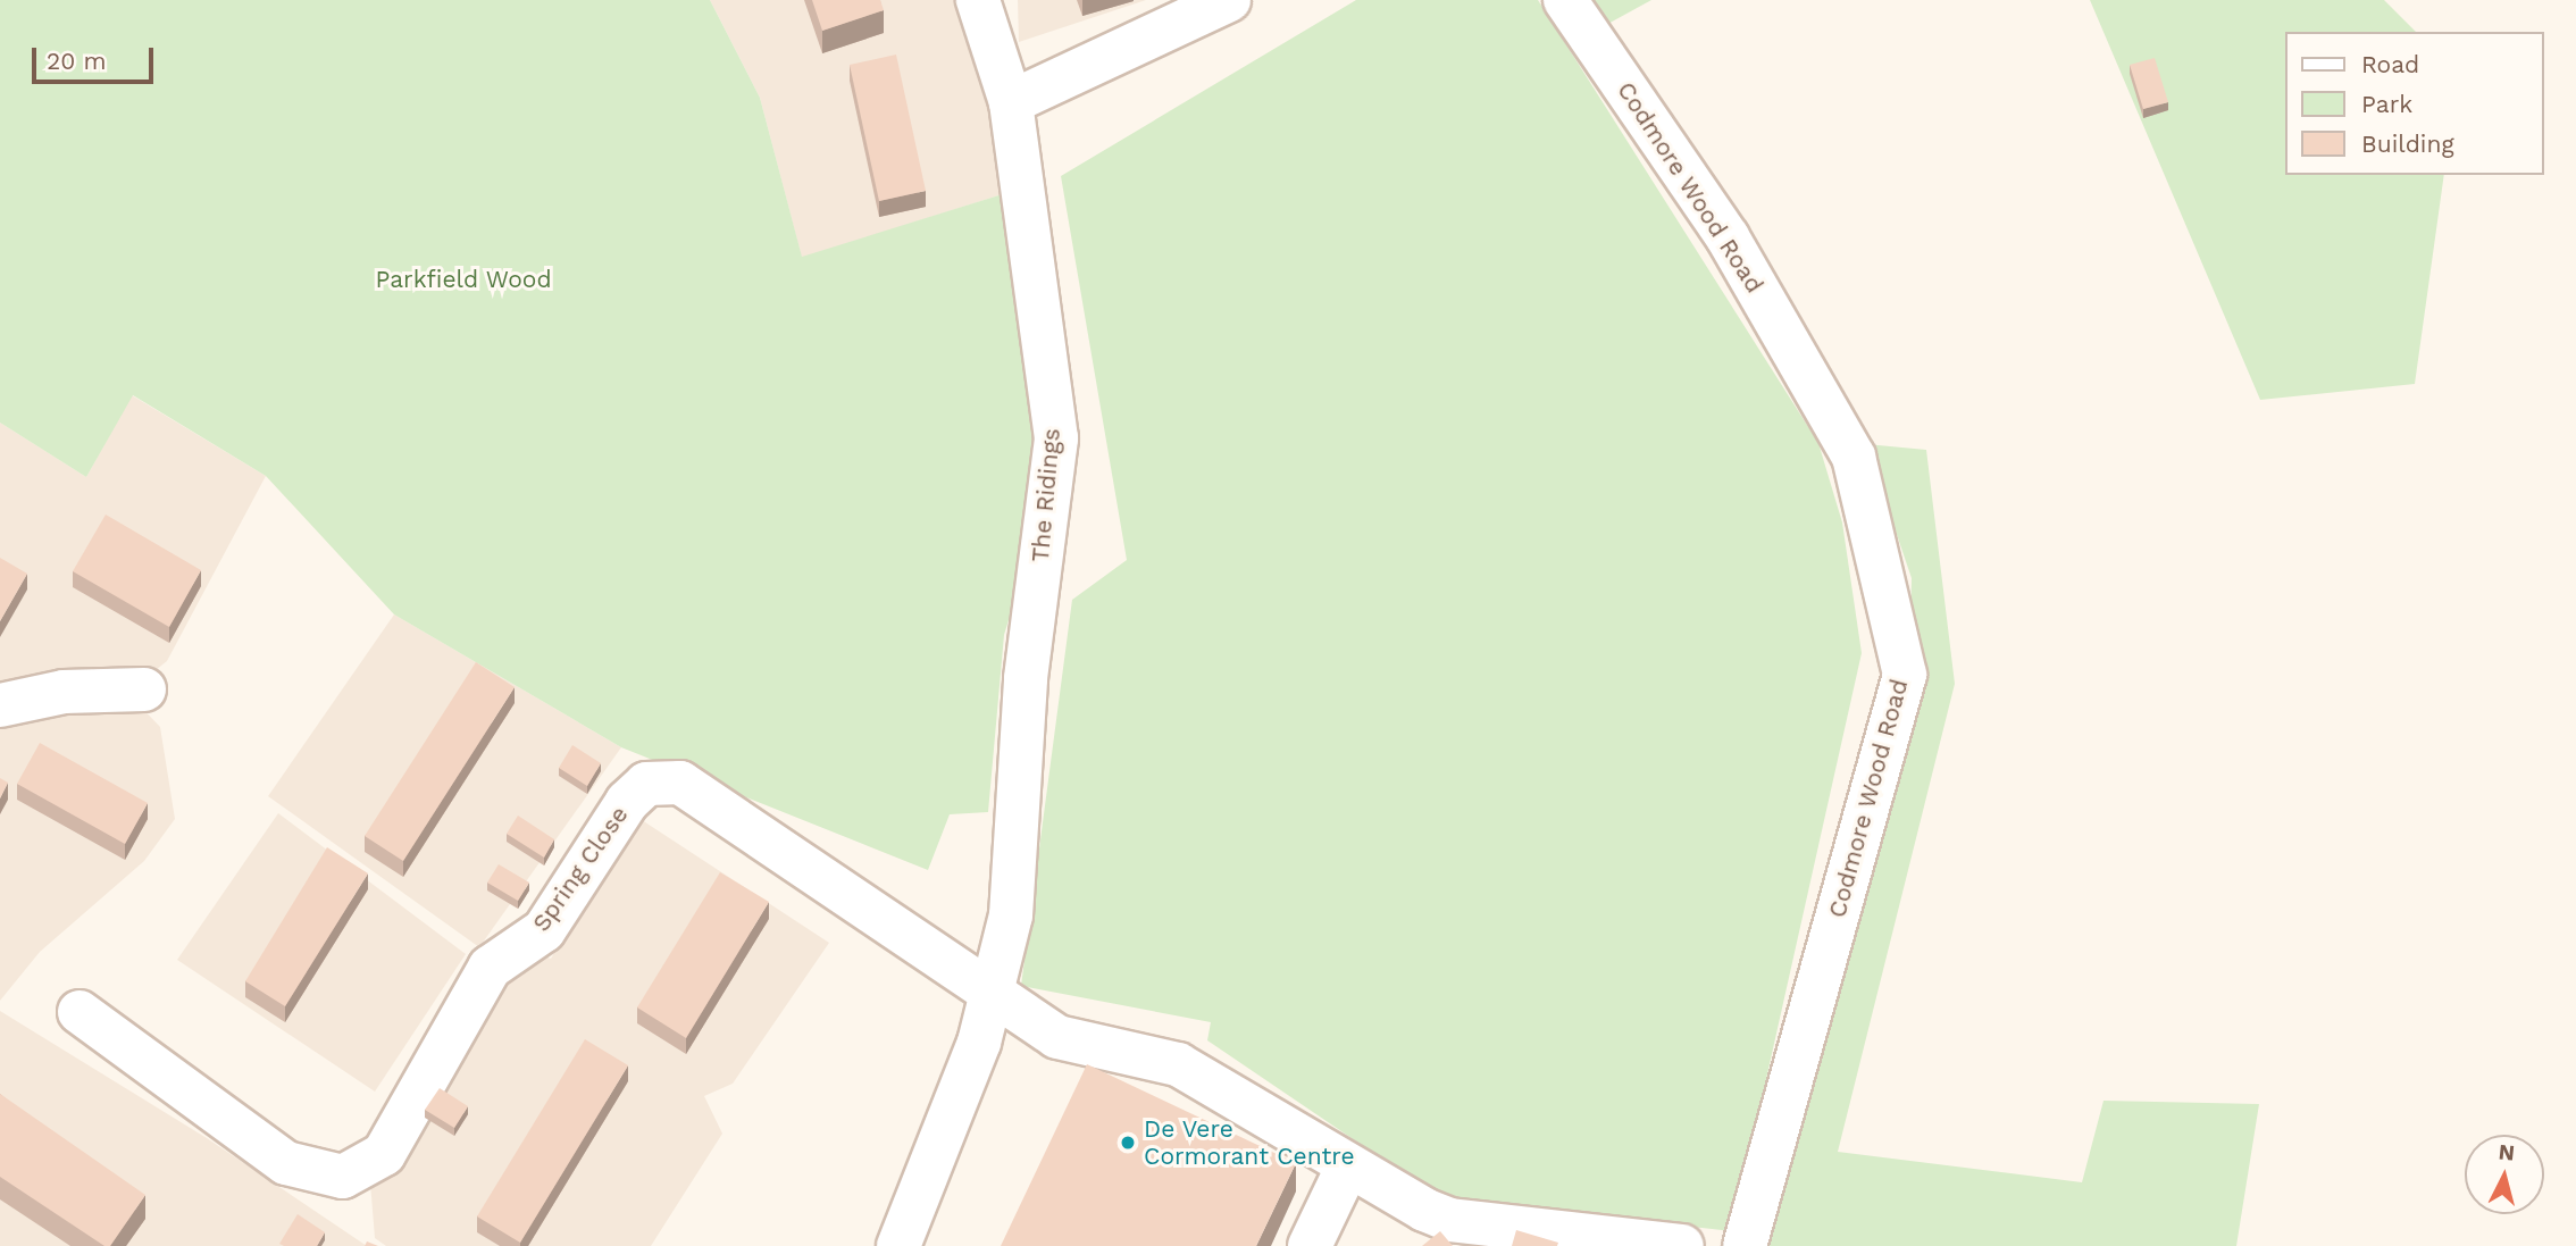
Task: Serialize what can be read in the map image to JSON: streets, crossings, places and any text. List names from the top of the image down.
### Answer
{
  "streets": {
    "street": ["Codmore Wood Road", "The Ridings", "Spring Close"]
  },
  "crossings": [
    ["The Ridings", "Spring Close"]
  ],
  "parks": ["Parkfield Wood"],
  "places": ["De Vere Cormorant Centre"],
  "legend": ["Road", "Park", "Building"],
  "scale_bar": "20 m",
  "north": "top"
}
